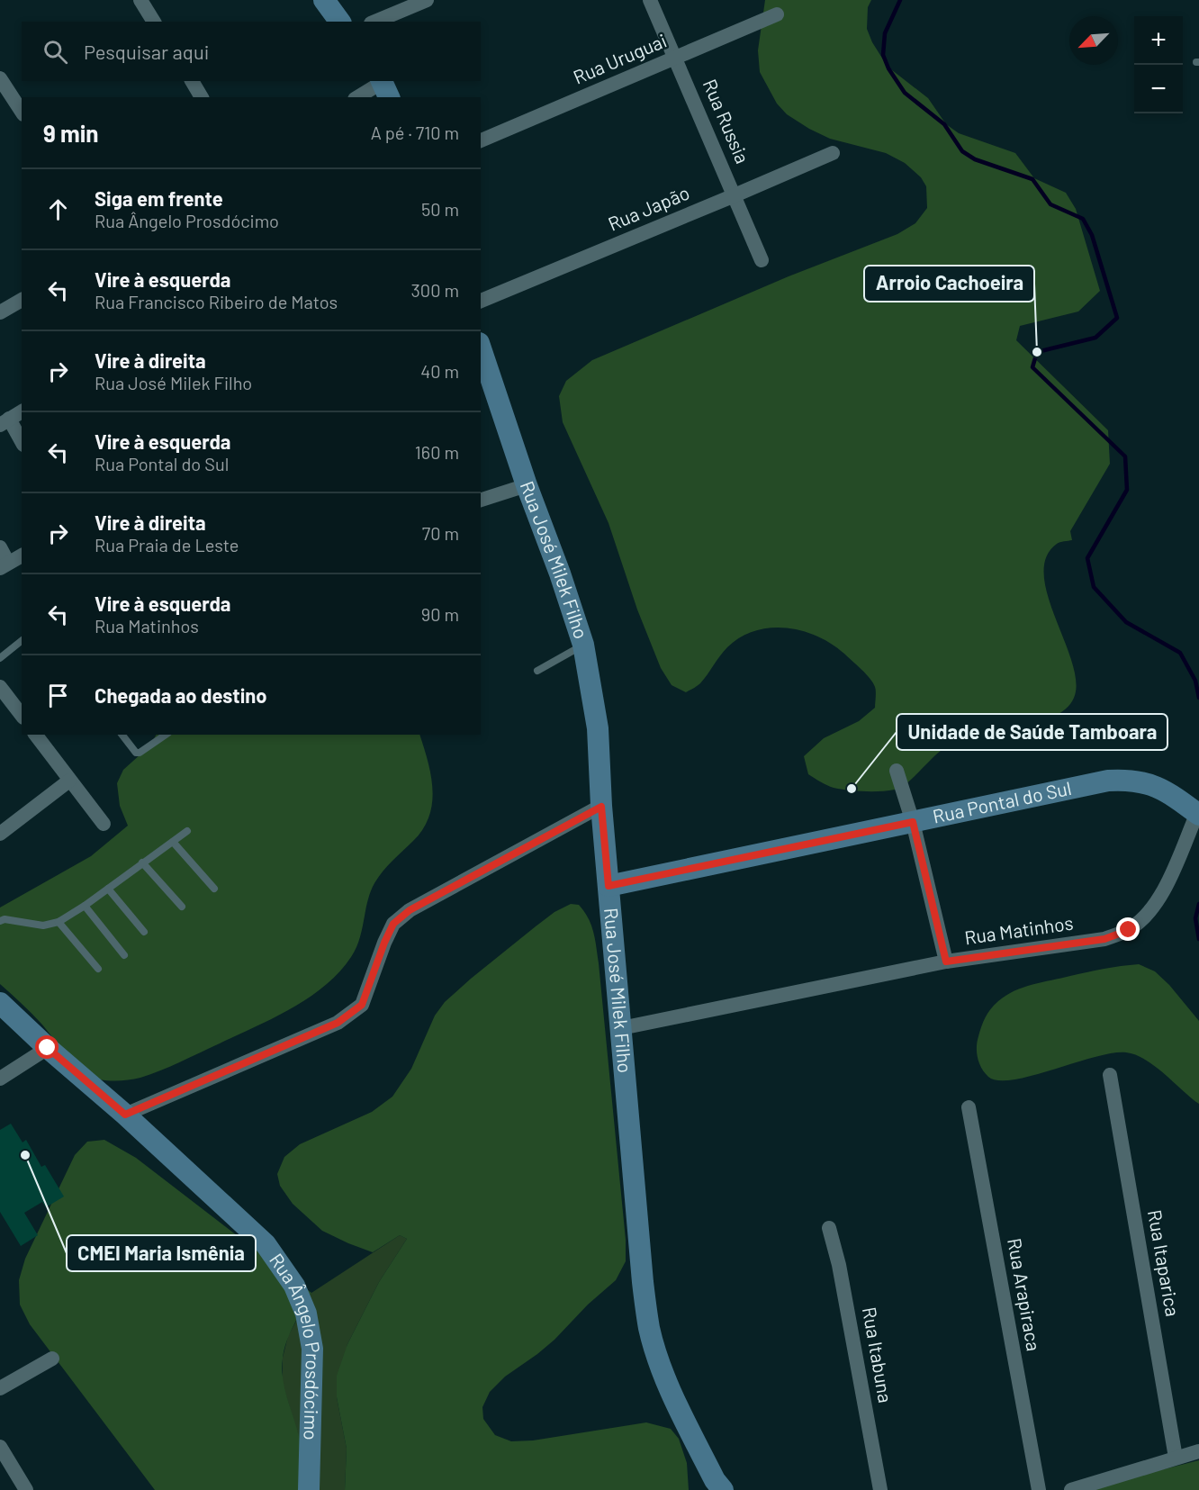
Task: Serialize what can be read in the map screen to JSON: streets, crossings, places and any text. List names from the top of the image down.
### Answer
{
  "streets": {
    "street": [
      "Rua Uruguai",
      "Rua Russia",
      "Rua Japão",
      "Rua José Milek Filho",
      "Rua Pontal do Sul",
      "Rua Matinhos",
      "Rua Itaparica",
      "Rua Arapiraca",
      "Rua Ângelo Prosdócimo",
      "Rua Itabuna"
    ]
  },
  "crossings": [
    ["Rua Uruguai", "Rua Russia"],
    ["Rua Russia", "Rua Japão"],
    ["Rua José Milek Filho", "Rua Pontal do Sul"],
    ["Rua José Milek Filho", "Rua Matinhos"],
    ["Rua Pontal do Sul", "Rua Matinhos"]
  ],
  "places": ["Arroio Cachoeira", "Unidade de Saúde Tamboara", "CMEI Maria Ismênia"],
  "north": "bottom left",
  "page": {
    "map_buttons": ["+", "−"],
    "search": "Pesquisar aqui",
    "heading": ["9 min", "A pé · 710 m"],
    "list": [
      ["Siga em frente", "Rua Ângelo Prosdócimo", "50 m"],
      ["Vire à esquerda", "Rua Francisco Ribeiro de Matos", "300 m"],
      ["Vire à direita", "Rua José Milek Filho", "40 m"],
      ["Vire à esquerda", "Rua Pontal do Sul", "160 m"],
      ["Vire à direita", "Rua Praia de Leste", "70 m"],
      ["Vire à esquerda", "Rua Matinhos", "90 m"],
      "Chegada ao destino"
    ]
  }
}
